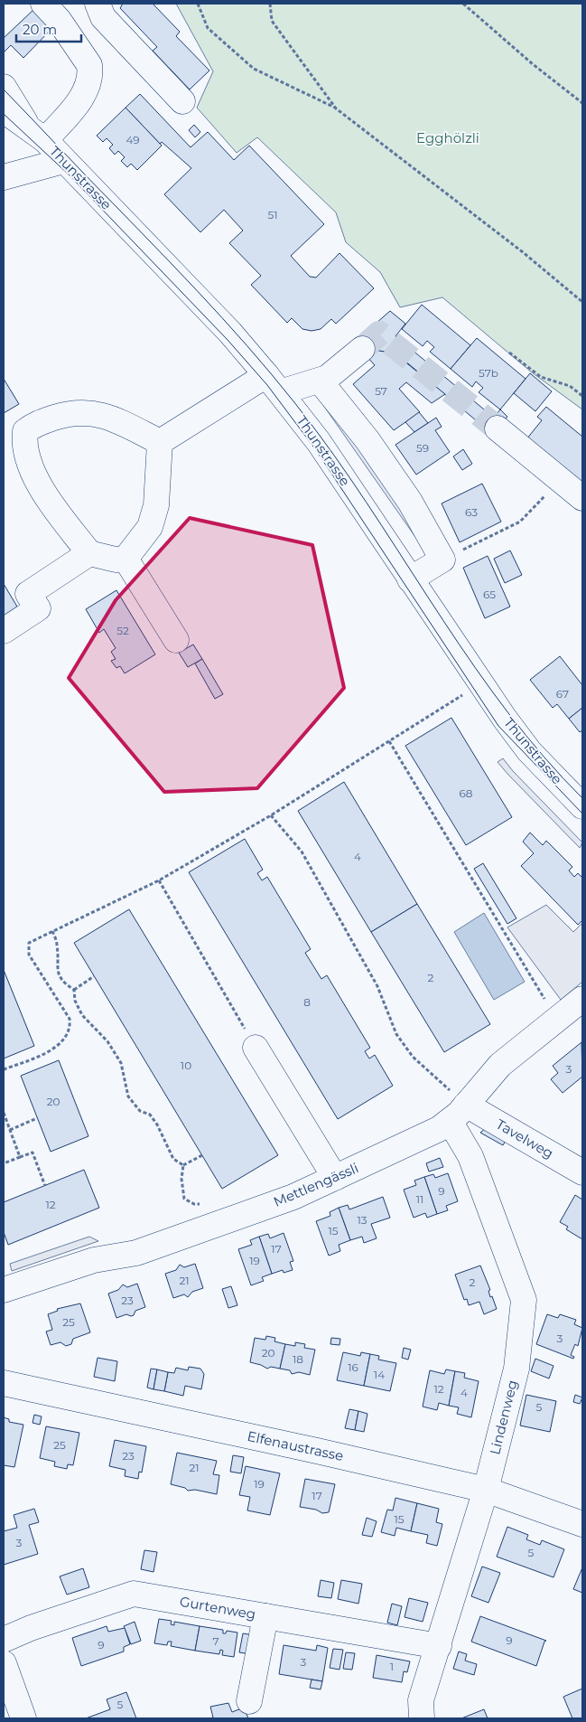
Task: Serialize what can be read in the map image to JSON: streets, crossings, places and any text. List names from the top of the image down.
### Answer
{
  "streets": {
    "street": [
      "Thunstrasse",
      "Tavelweg",
      "Mettlengässli",
      "Lindenweg",
      "Elfenaustrasse",
      "Gurtenweg"
    ]
  },
  "crossings": [
    ["Tavelweg", "Mettlengässli"],
    ["Tavelweg", "Lindenweg"],
    ["Mettlengässli", "Lindenweg"],
    ["Lindenweg", "Elfenaustrasse"],
    ["Lindenweg", "Gurtenweg"]
  ],
  "parks": ["Egghölzli"],
  "house_numbers": [
    "49",
    "51",
    "57b",
    "57",
    "59",
    "63",
    "65",
    "52",
    "67",
    "68",
    "4",
    "2",
    "8",
    "10",
    "3",
    "20",
    "9",
    "11",
    "12",
    "13",
    "15",
    "17",
    "19",
    "21",
    "2",
    "23",
    "25",
    "3",
    "20",
    "18",
    "16",
    "14",
    "12",
    "4",
    "5",
    "25",
    "23",
    "21",
    "19",
    "17",
    "15",
    "3",
    "5",
    "9",
    "7",
    "9",
    "3",
    "1",
    "5"
  ],
  "scale_bar": "20 m"
}
